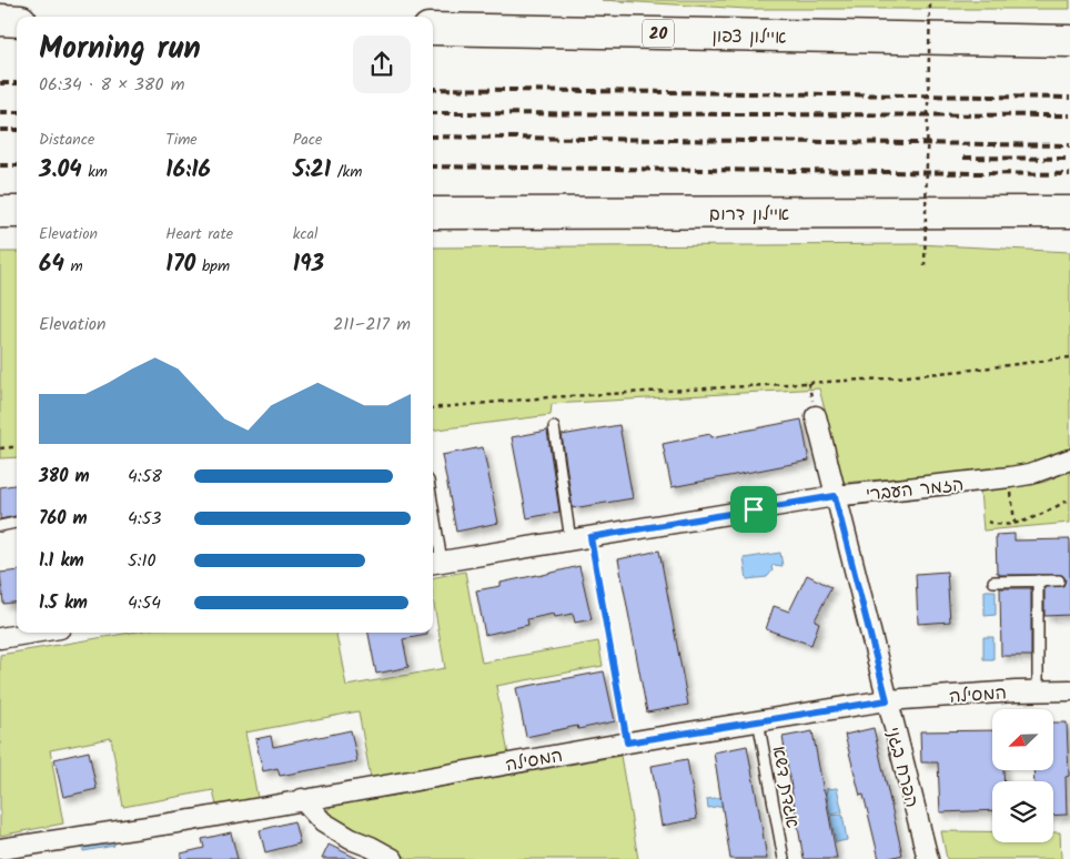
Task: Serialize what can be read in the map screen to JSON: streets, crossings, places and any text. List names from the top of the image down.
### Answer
{
  "streets": {
    "highway": ["20", "איילון צפון", "איילון דרום"],
    "street": ["הזמר העברי", "המסילה", "הפרח בגני"],
    "lane": ["אגדת דשא"]
  },
  "crossings": [
    ["הזמר העברי", "הפרח בגני"],
    ["המסילה", "הפרח בגני"],
    ["המסילה", "אגדת דשא"]
  ],
  "north": "bottom left",
  "page": {
    "heading": ["Morning run", "06:34 · 8 × 380 m"],
    "stats": [
      ["Distance", "3.04 km"],
      ["Time", "16:16"],
      ["Pace", "5:21 /km"],
      ["Elevation", "64 m"],
      ["Heart rate", "170 bpm"],
      ["kcal", "193"]
    ],
    "chart": ["Elevation", "211–217 m"],
    "list": [
      {
        "name": "380 m",
        "note": "4:58"
      },
      {
        "name": "760 m",
        "note": "4:53"
      },
      {
        "name": "1.1 km",
        "note": "5:10"
      },
      {
        "name": "1.5 km",
        "note": "4:54"
      }
    ]
  }
}
